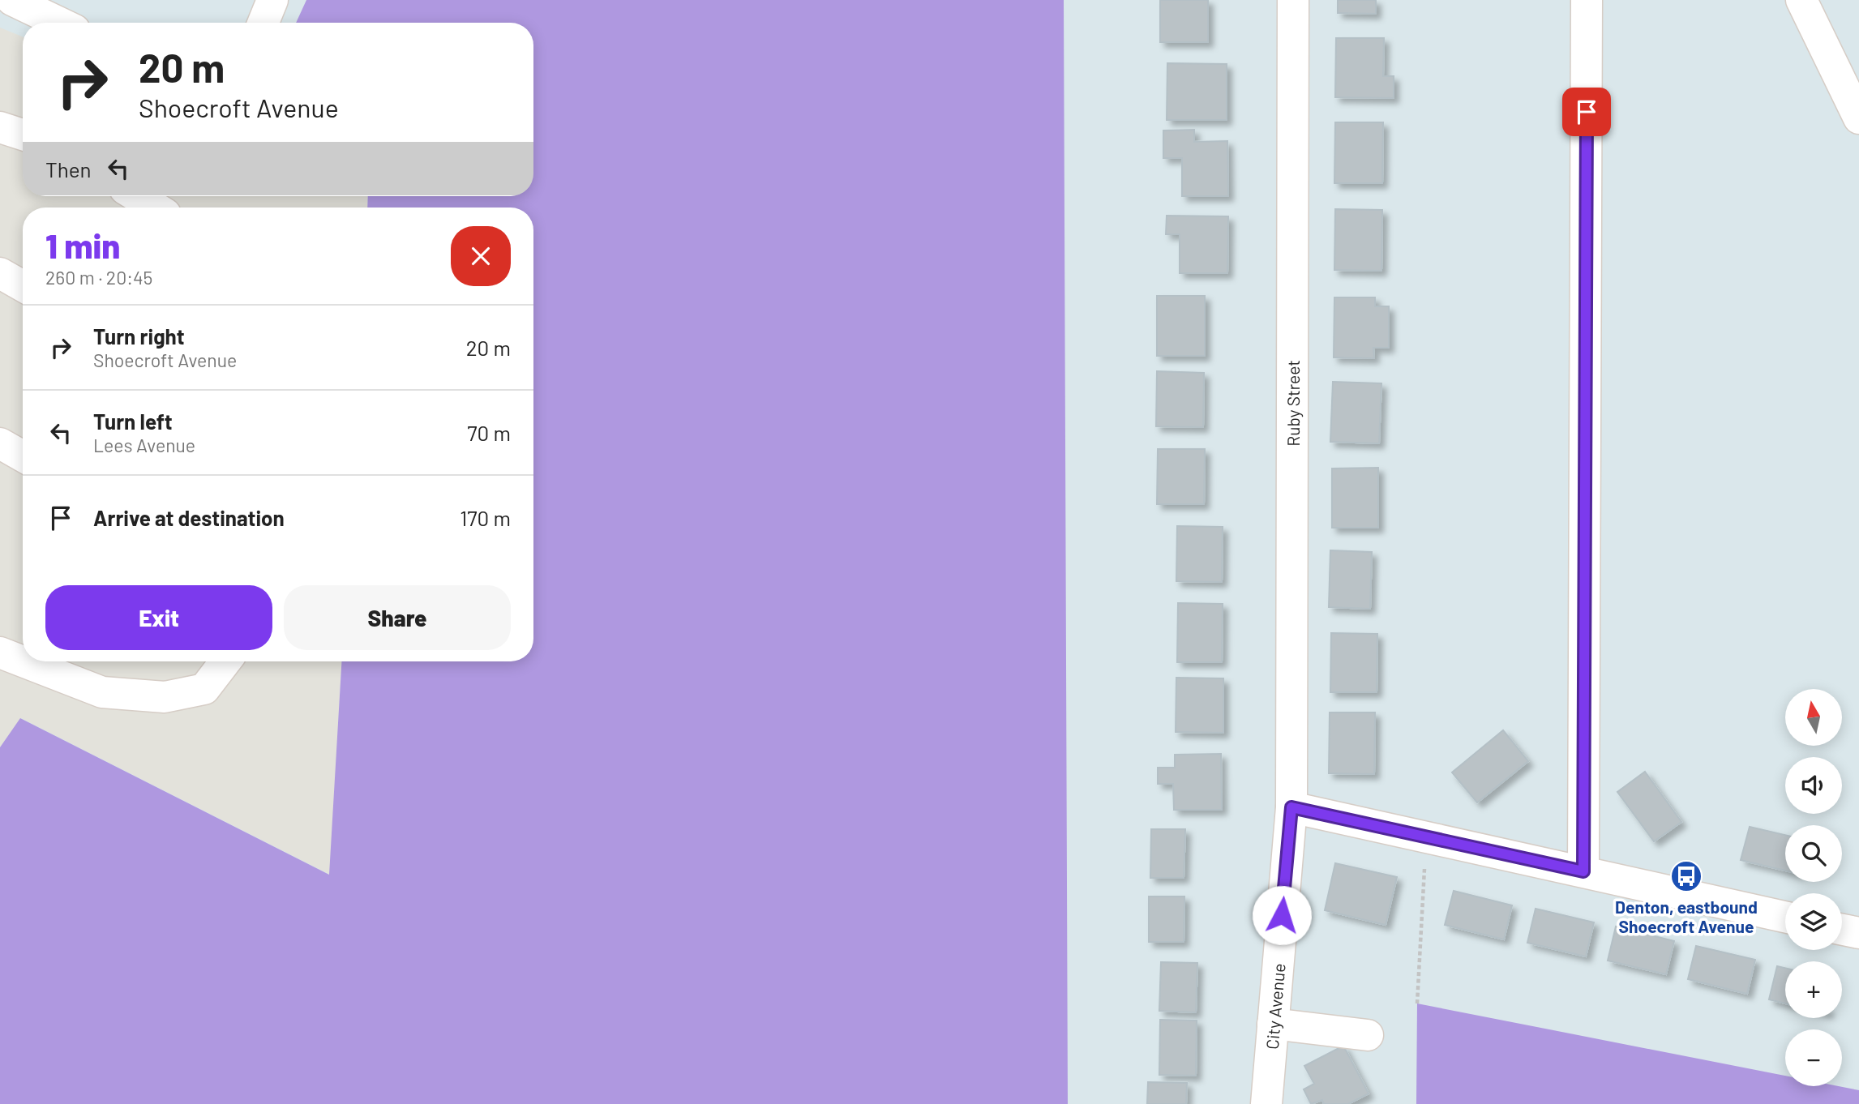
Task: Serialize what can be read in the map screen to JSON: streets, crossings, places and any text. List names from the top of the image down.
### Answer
{
  "streets": {
    "street": ["Ruby Street", "City Avenue"]
  },
  "crossings": [
    ["Ruby Street", "City Avenue"]
  ],
  "places": {
    "bus stop": ["Denton, eastbound Shoecroft Avenue"]
  },
  "north": "top",
  "page": {
    "turn": ["20 m", "Shoecroft Avenue"],
    "then": "Then",
    "heading": ["1 min", "260 m · 20:45"],
    "list": [
      {
        "name": "Turn right",
        "note": "Shoecroft Avenue",
        "value": "20 m"
      },
      {
        "name": "Turn left",
        "note": "Lees Avenue",
        "value": "70 m"
      },
      {
        "name": "Arrive at destination",
        "value": "170 m"
      }
    ],
    "buttons": ["Exit", "Share"],
    "map_buttons": ["+", "−"]
  }
}
